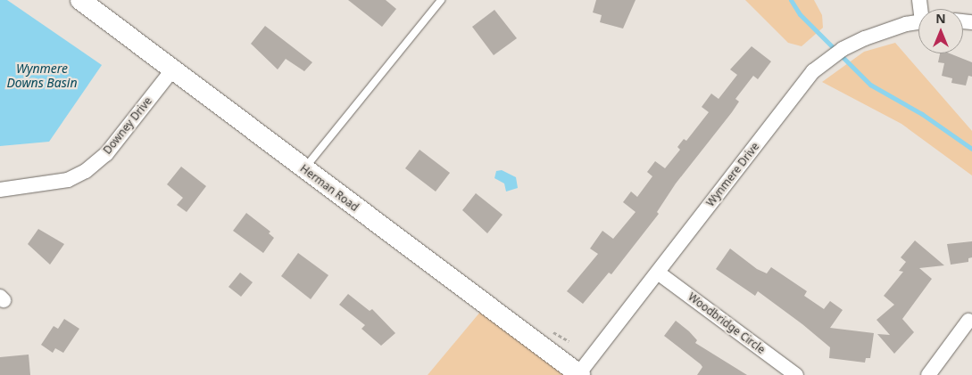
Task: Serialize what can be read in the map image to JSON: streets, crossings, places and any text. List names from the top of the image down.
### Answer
{
  "streets": {
    "street": [
      "Downey Drive",
      "Wynmere Drive",
      "Herman Road",
      "Woodbridge Circle"
    ]
  },
  "crossings": [
    ["Downey Drive", "Herman Road"],
    ["Wynmere Drive", "Herman Road"],
    ["Wynmere Drive", "Woodbridge Circle"]
  ],
  "water": ["Wynmere Downs Basin"],
  "north": "top"
}
